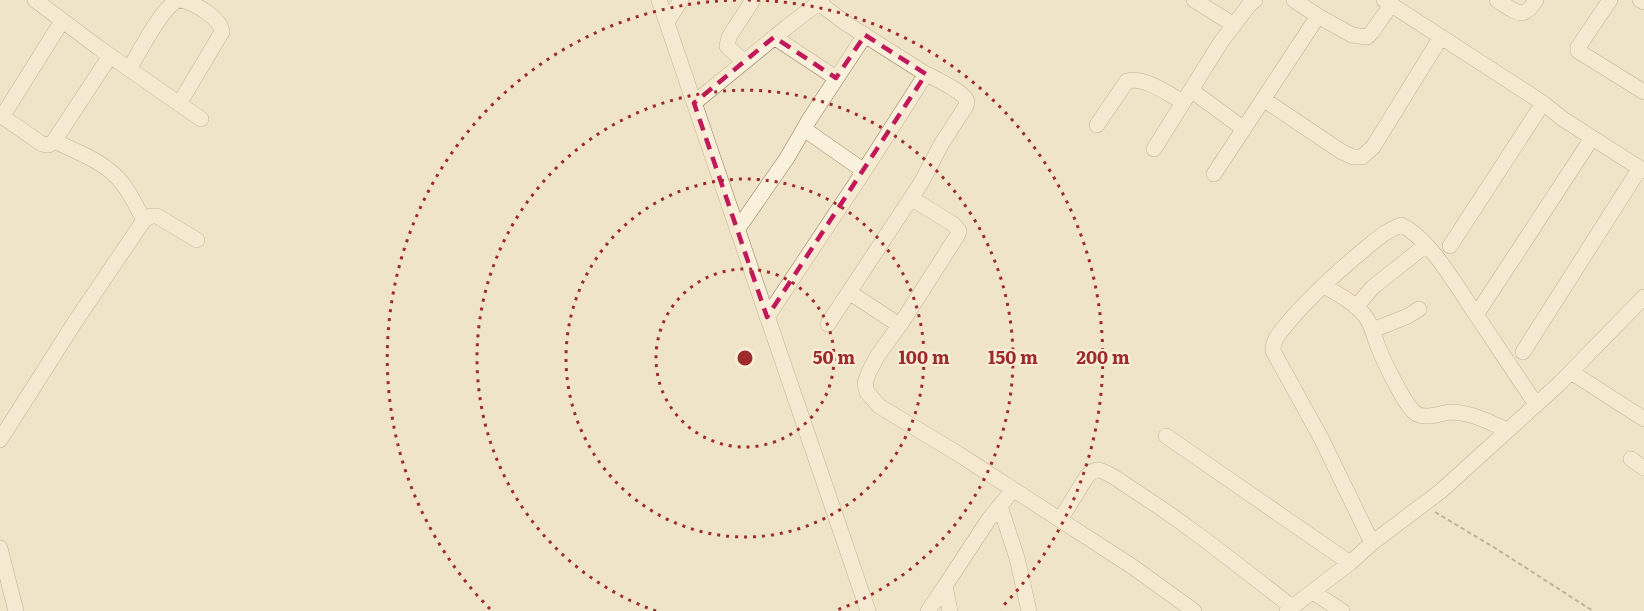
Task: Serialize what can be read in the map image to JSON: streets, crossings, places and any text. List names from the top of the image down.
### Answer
{
  "rings": [
    "50 m",
    "100 m",
    "150 m",
    "200 m"
  ]
}
